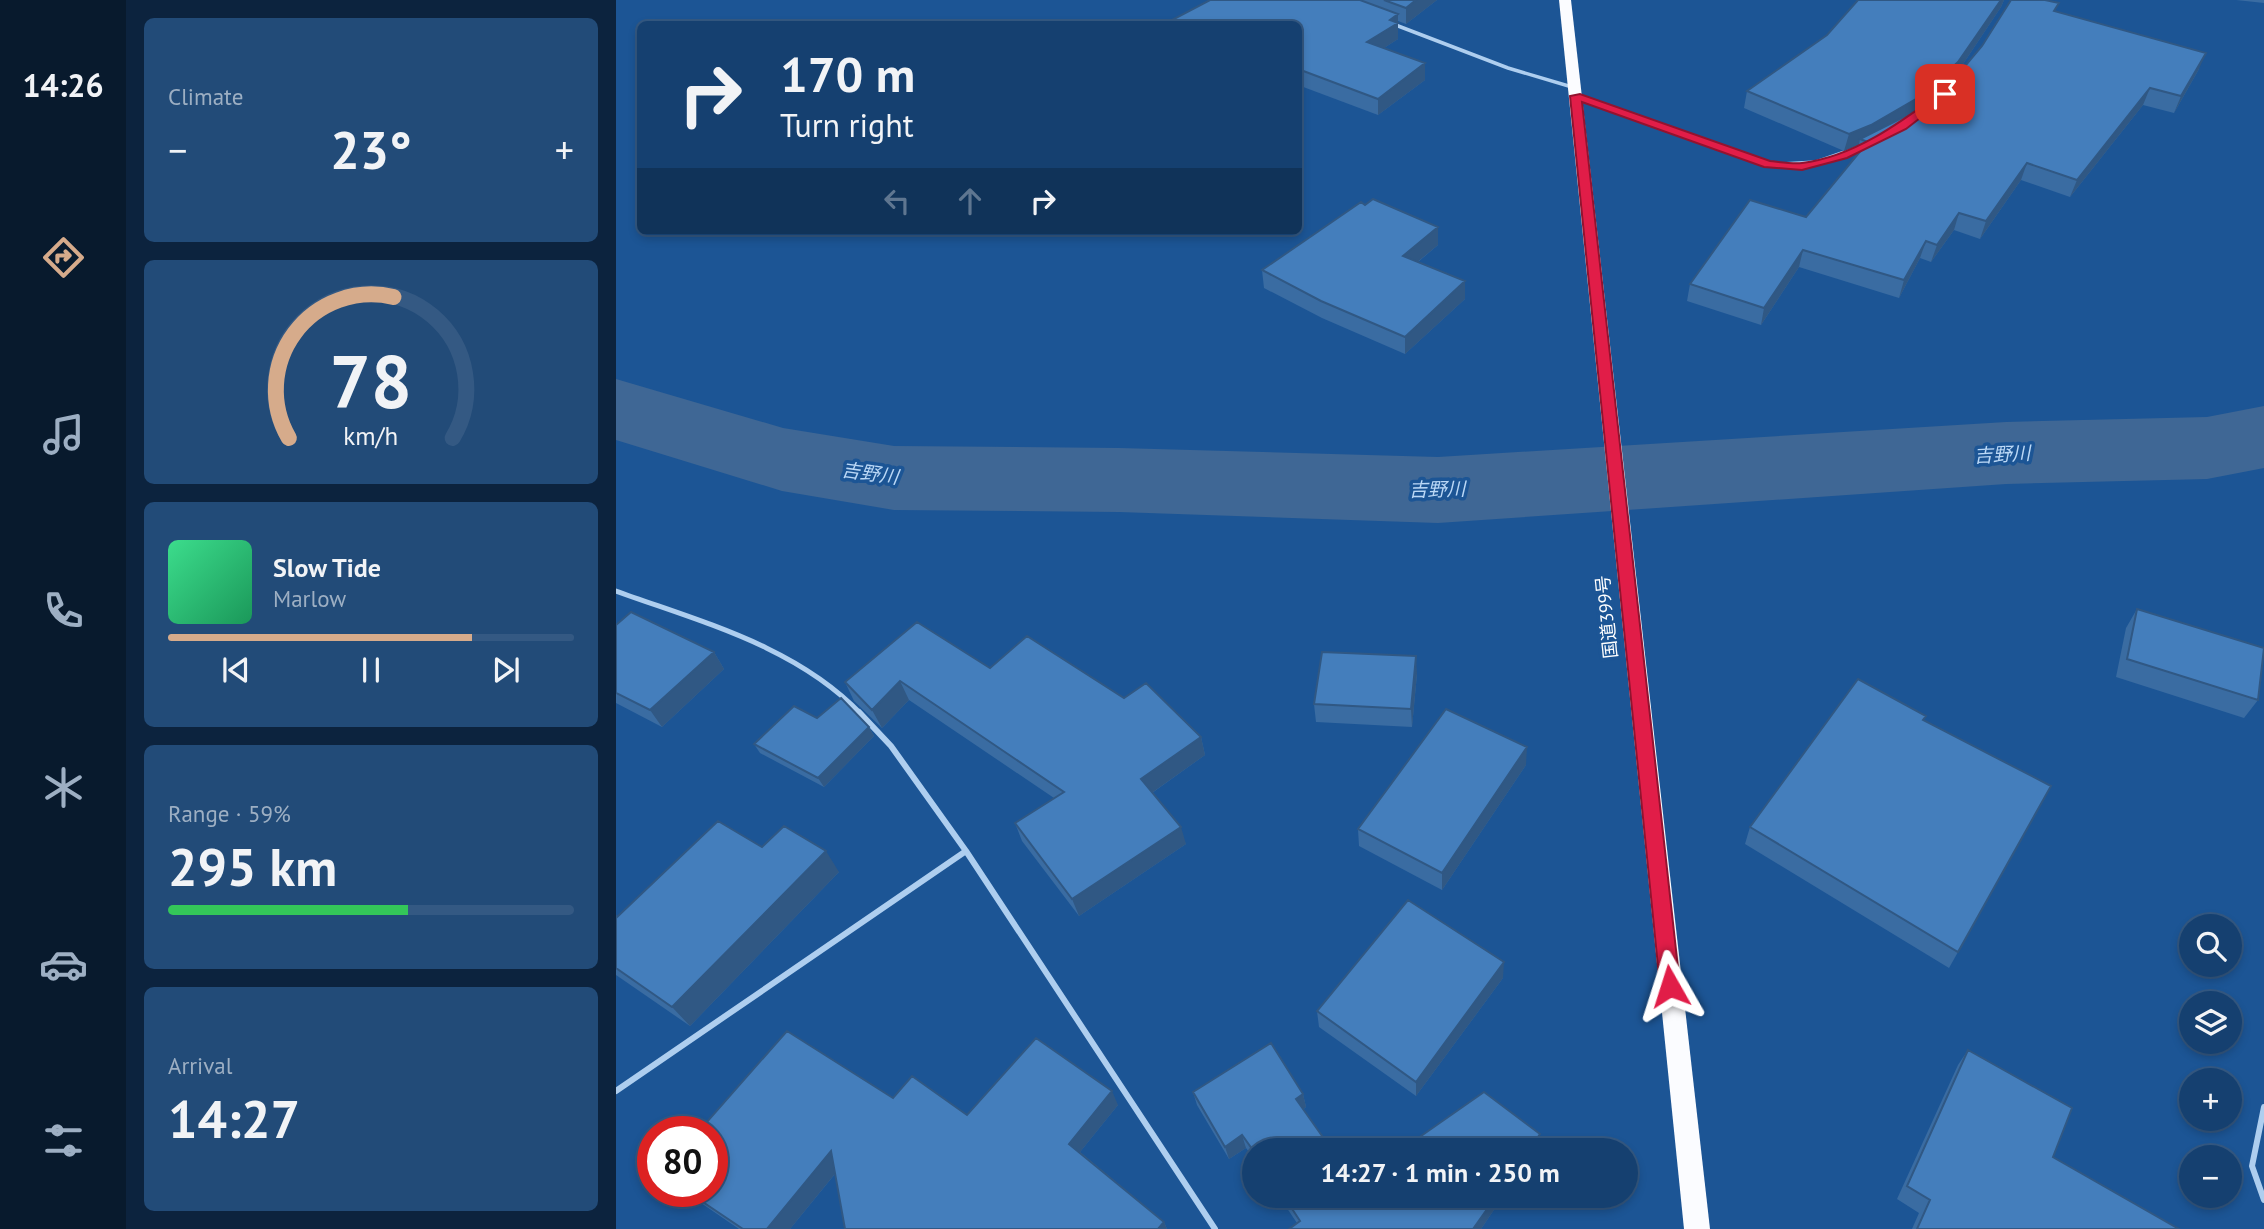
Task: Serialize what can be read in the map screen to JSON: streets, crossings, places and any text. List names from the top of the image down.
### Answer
{
  "streets": {
    "highway": ["国道399号"]
  },
  "water": ["吉野川"],
  "page": {
    "tabs": "14:26",
    "tile": [
      "Climate",
      ["Range · 59%", "295 km"],
      ["Arrival", "14:27"]
    ],
    "turn": ["170 m", "Turn right"],
    "heat": ["−", "23°", "+"],
    "song": ["Slow Tide", "Marlow"],
    "map_buttons": ["+", "−"],
    "limit": "80",
    "trip": "14:27 · 1 min · 250 m",
    "gauge": ["78", "km/h"]
  }
}
